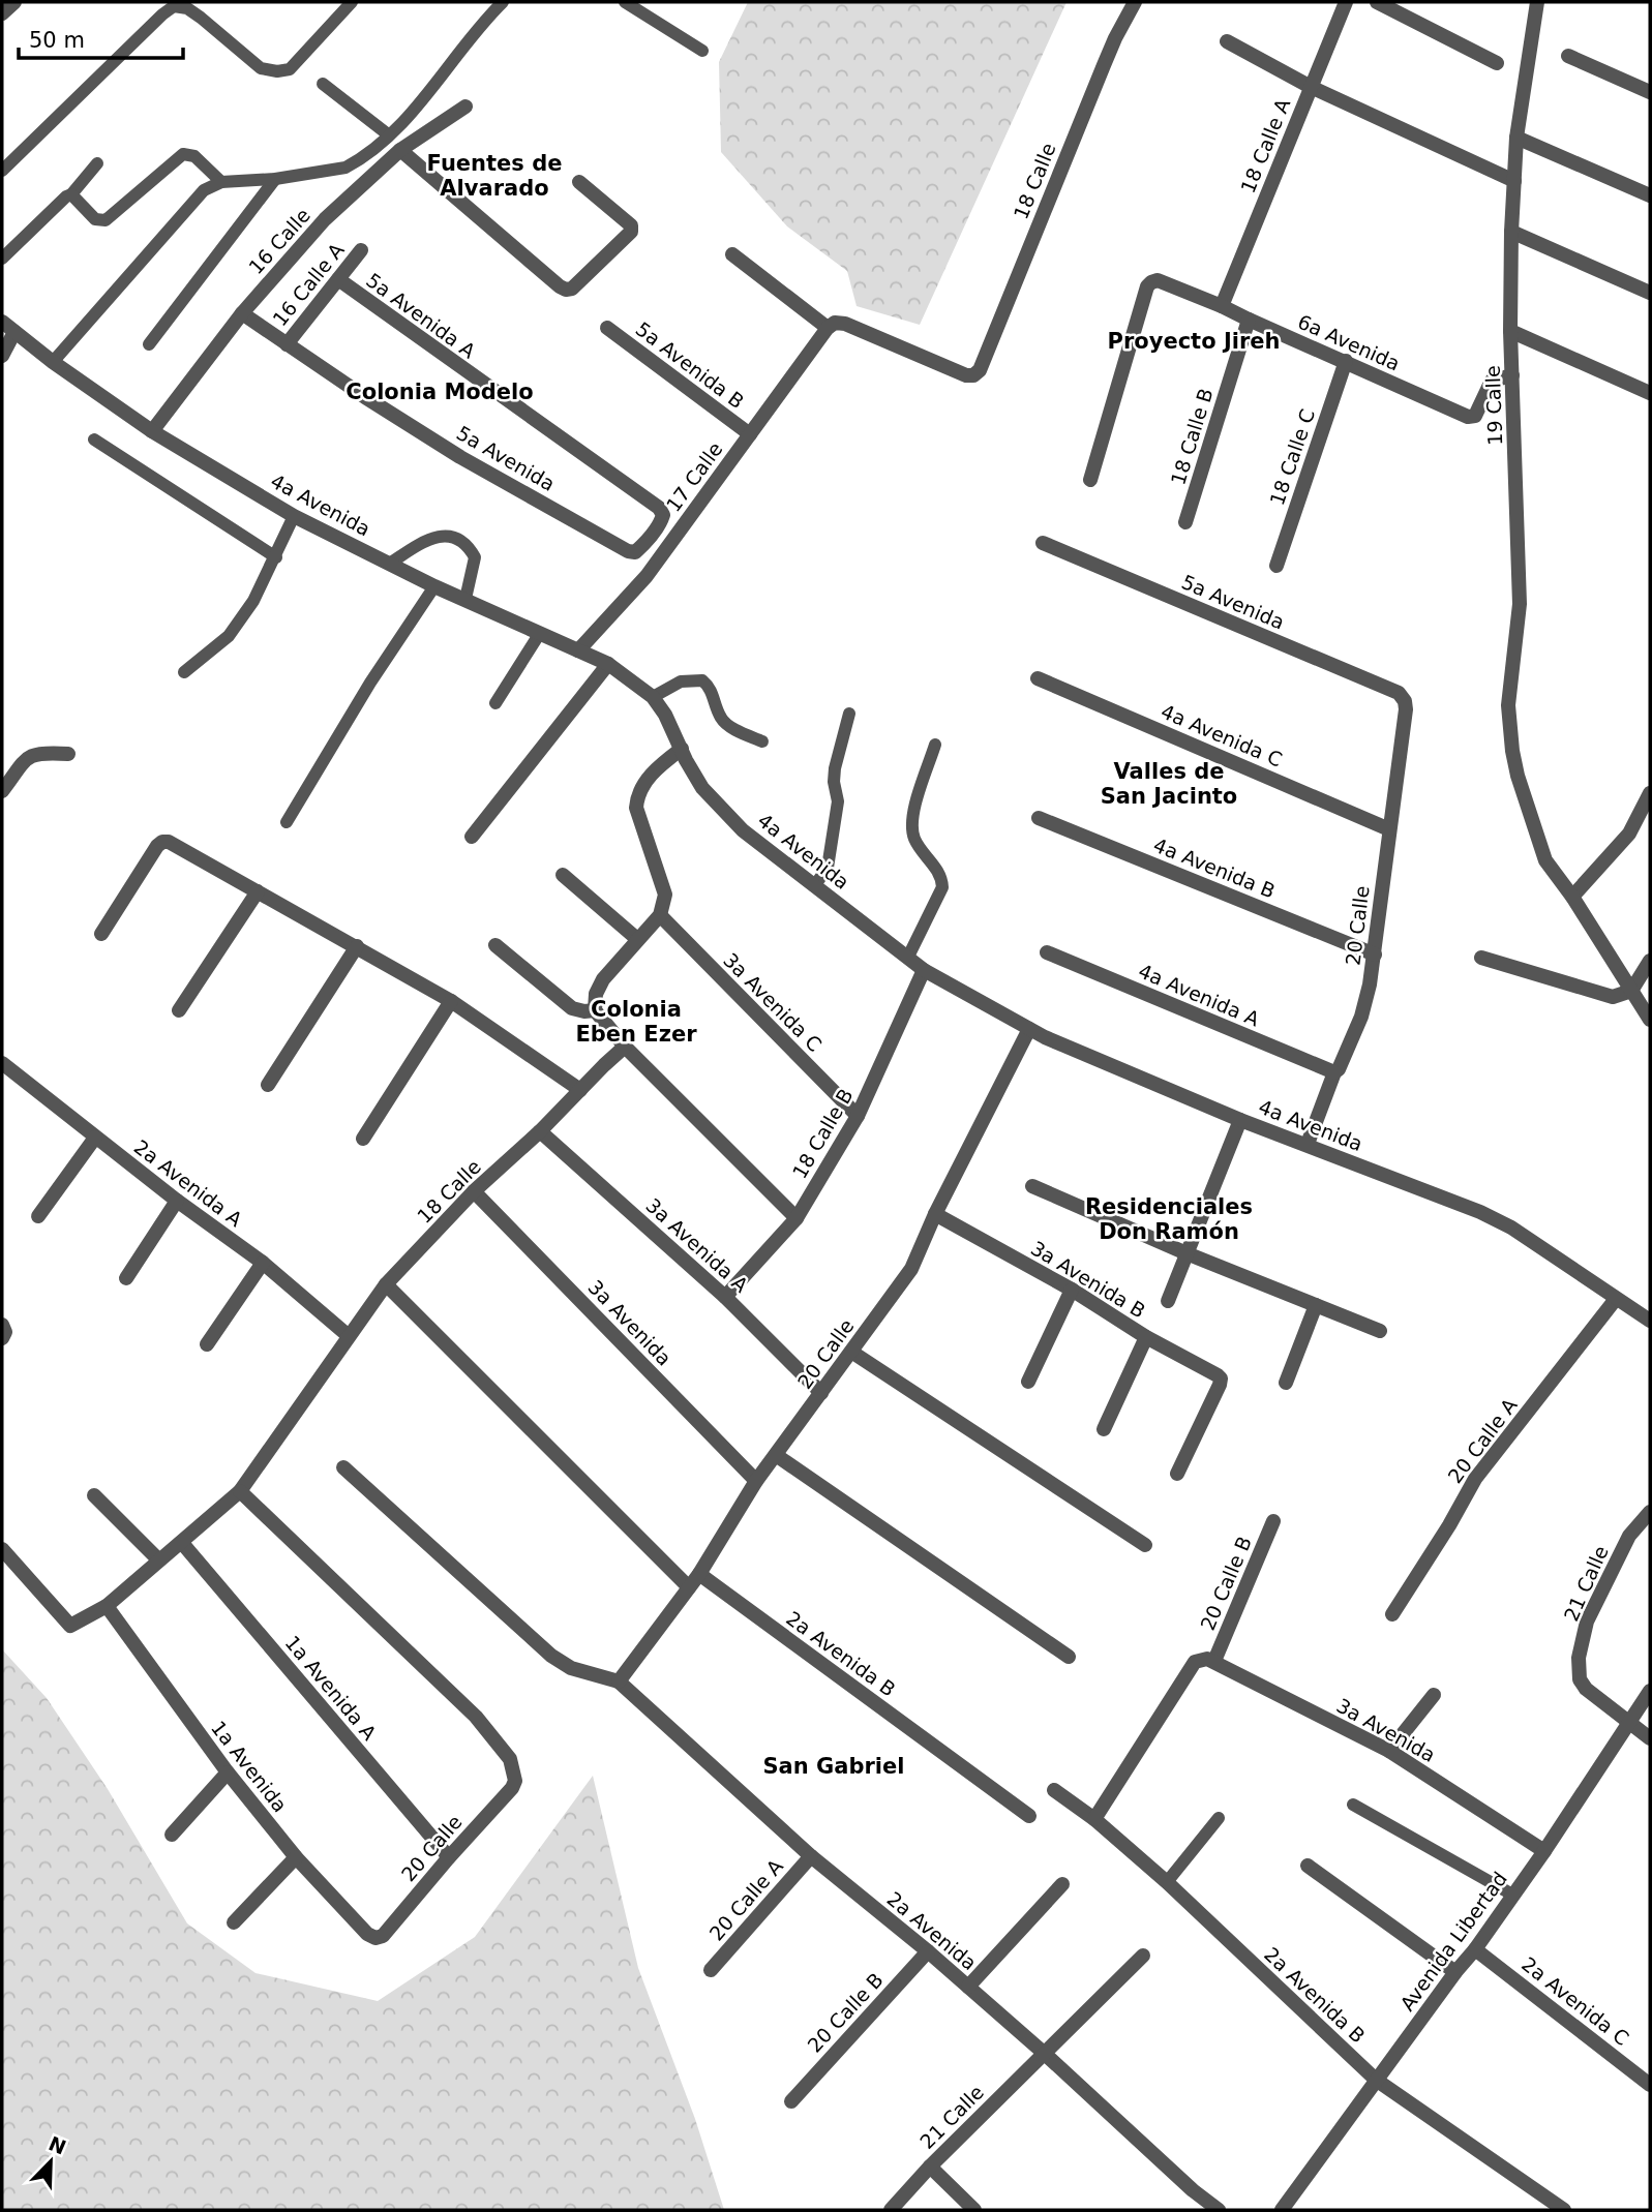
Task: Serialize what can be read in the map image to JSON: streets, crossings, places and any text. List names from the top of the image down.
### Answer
{
  "streets": {
    "street": [
      "18 Calle A",
      "18 Calle",
      "16 Calle",
      "16 Calle A",
      "5a Avenida A",
      "6a Avenida",
      "5a Avenida B",
      "19 Calle",
      "18 Calle B",
      "18 Calle C",
      "5a Avenida",
      "17 Calle",
      "4a Avenida",
      "4a Avenida C",
      "4a Avenida B",
      "20 Calle",
      "4a Avenida A",
      "3a Avenida C",
      "2a Avenida A",
      "3a Avenida A",
      "3a Avenida B",
      "3a Avenida",
      "20 Calle A",
      "20 Calle B",
      "21 Calle",
      "2a Avenida B",
      "1a Avenida A",
      "1a Avenida",
      "2a Avenida",
      "Avenida Libertad",
      "2a Avenida C"
    ]
  },
  "crossings": [
    ["18 Calle A", "6a Avenida"],
    ["18 Calle", "17 Calle"],
    ["18 Calle", "20 Calle"],
    ["18 Calle", "2a Avenida A"],
    ["18 Calle", "3a Avenida A"],
    ["18 Calle", "3a Avenida"],
    ["18 Calle", "1a Avenida A"],
    ["18 Calle", "1a Avenida"],
    ["16 Calle", "5a Avenida"],
    ["16 Calle", "4a Avenida"],
    ["16 Calle A", "5a Avenida A"],
    ["16 Calle A", "5a Avenida"],
    ["5a Avenida A", "5a Avenida"],
    ["6a Avenida", "19 Calle"],
    ["6a Avenida", "18 Calle B"],
    ["6a Avenida", "18 Calle C"],
    ["5a Avenida B", "17 Calle"],
    ["18 Calle B", "4a Avenida"],
    ["18 Calle B", "3a Avenida C"],
    ["18 Calle B", "3a Avenida A"],
    ["5a Avenida", "20 Calle"],
    ["17 Calle", "4a Avenida"],
    ["4a Avenida", "20 Calle"],
    ["4a Avenida", "20 Calle A"],
    ["4a Avenida C", "20 Calle"],
    ["4a Avenida B", "20 Calle"],
    ["20 Calle", "4a Avenida A"],
    ["20 Calle", "3a Avenida A"],
    ["20 Calle", "3a Avenida B"],
    ["20 Calle", "3a Avenida"],
    ["20 Calle", "2a Avenida B"],
    ["20 Calle", "1a Avenida A"],
    ["20 Calle", "1a Avenida"],
    ["20 Calle", "2a Avenida"],
    ["3a Avenida", "20 Calle B"],
    ["3a Avenida", "Avenida Libertad"],
    ["20 Calle A", "2a Avenida"],
    ["20 Calle B", "2a Avenida B"],
    ["20 Calle B", "2a Avenida"],
    ["21 Calle", "2a Avenida"],
    ["21 Calle", "Avenida Libertad"],
    ["2a Avenida B", "Avenida Libertad"],
    ["Avenida Libertad", "2a Avenida C"]
  ],
  "districts": [
    "Fuentes de Alvarado",
    "Proyecto Jireh",
    "Colonia Modelo",
    "Valles de San Jacinto",
    "Colonia Eben Ezer",
    "Residenciales Don Ramón",
    "San Gabriel"
  ],
  "scale_bar": "50 m",
  "north": "top right"
}
